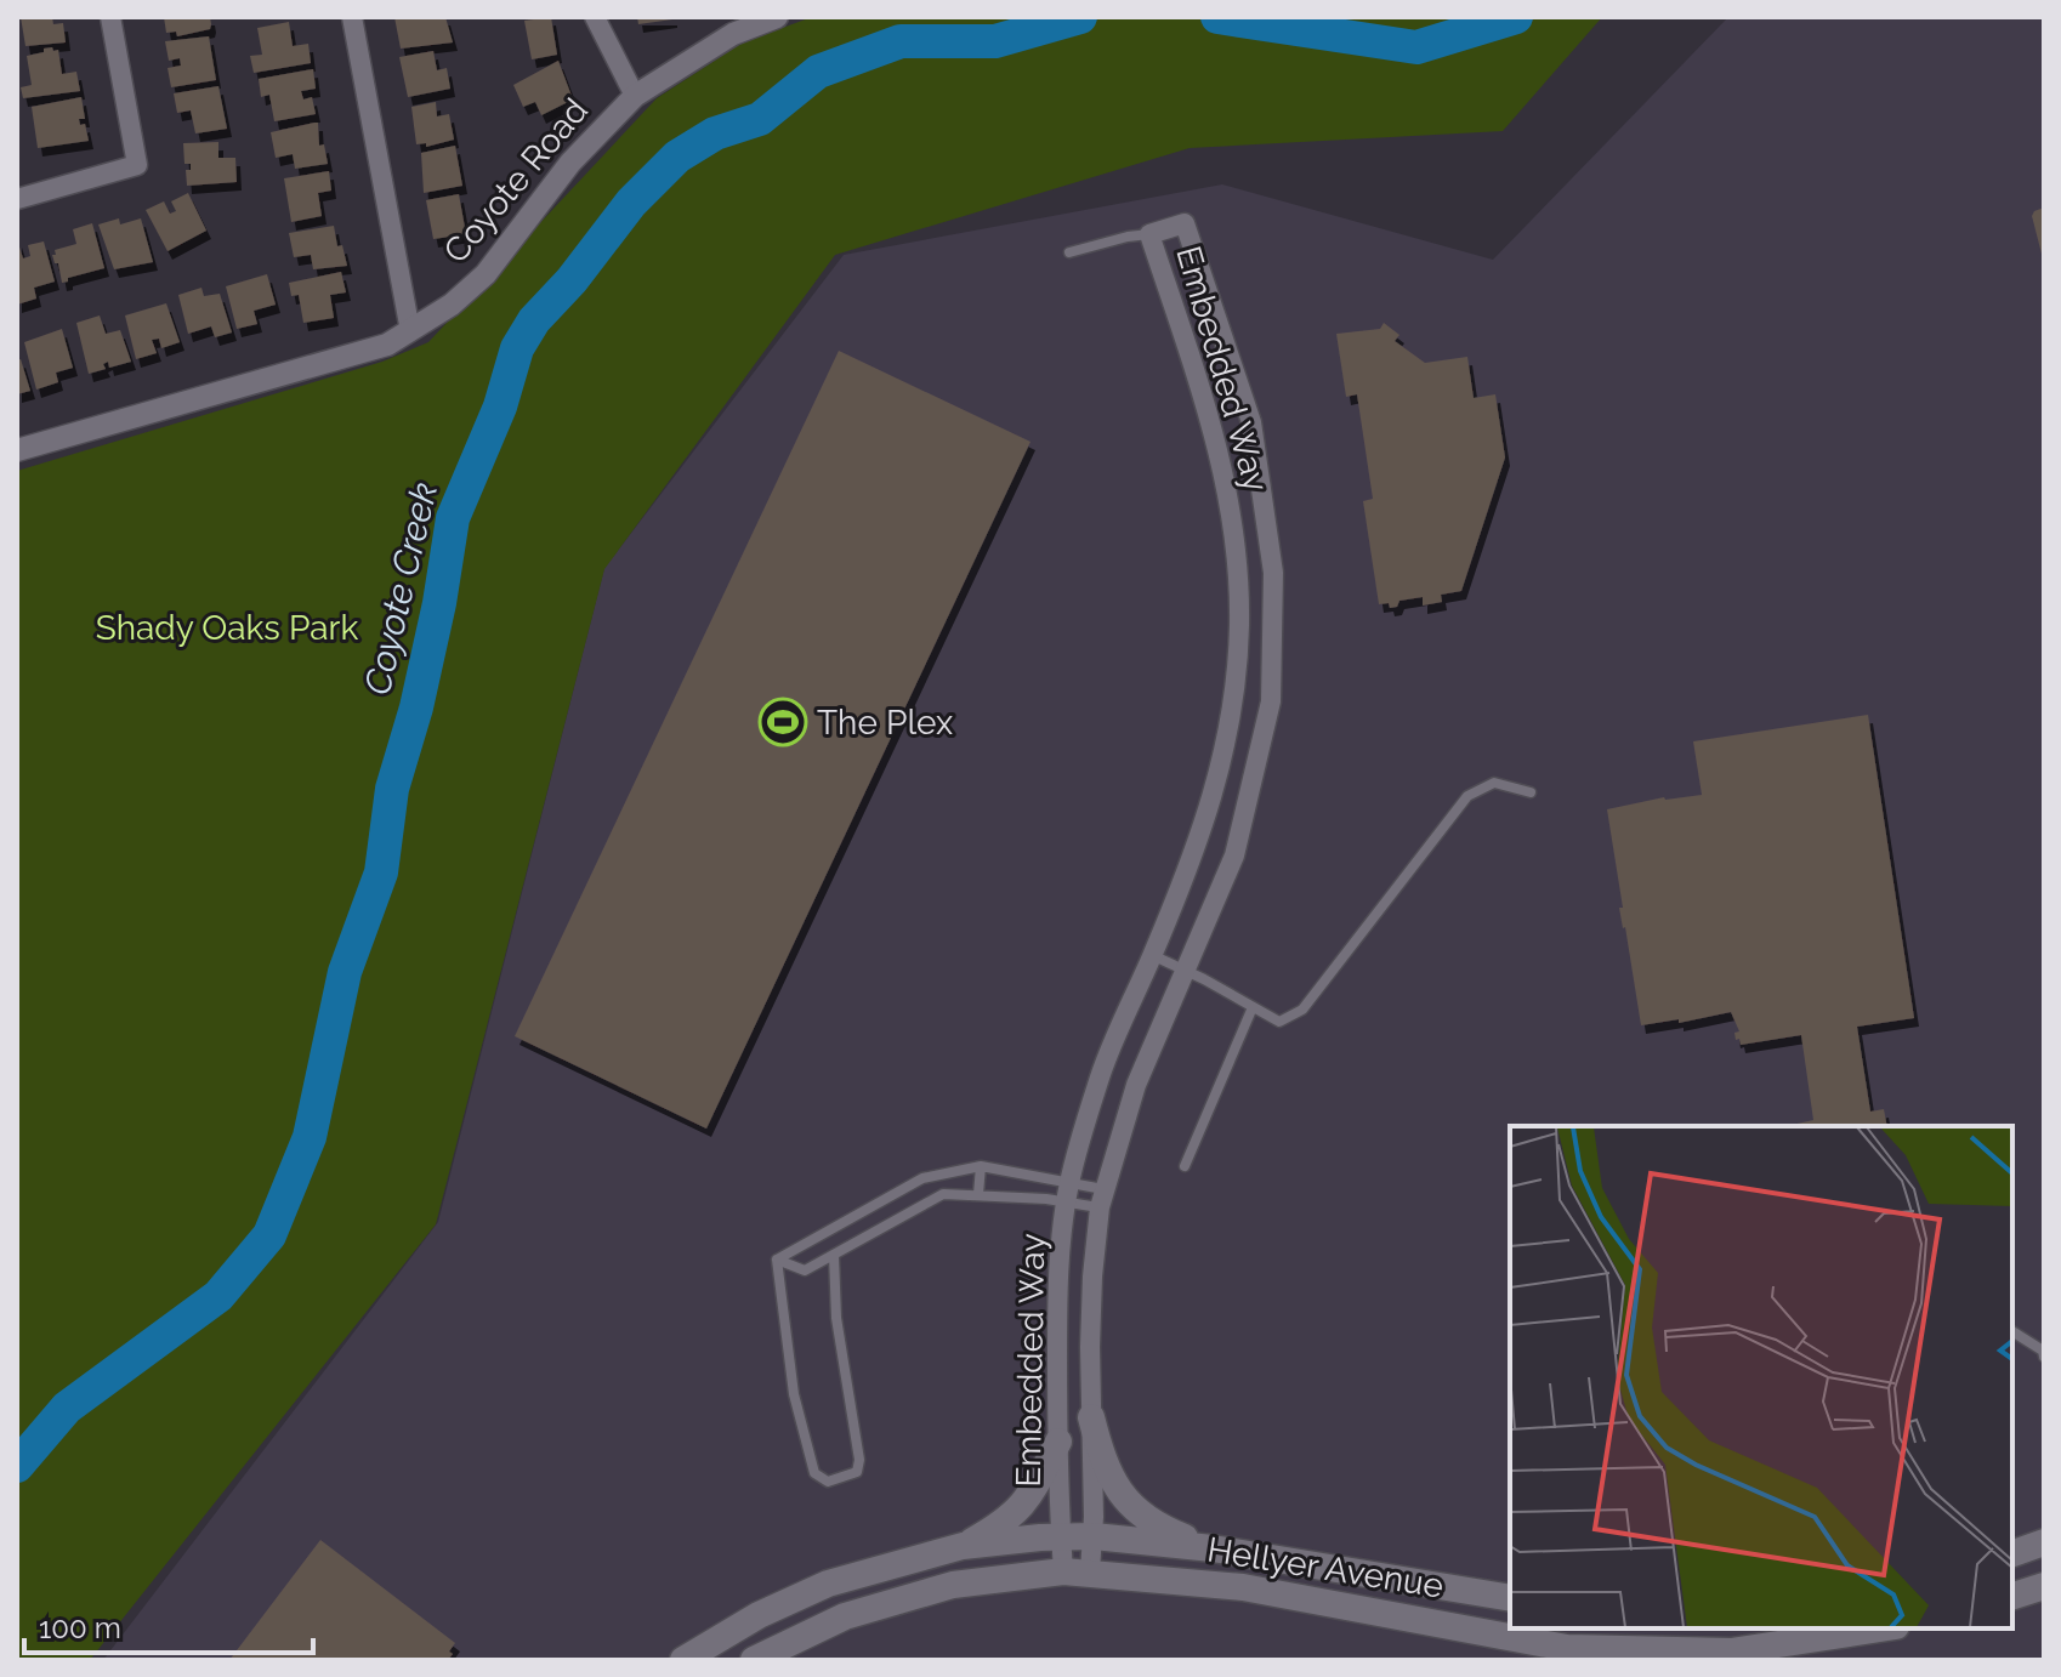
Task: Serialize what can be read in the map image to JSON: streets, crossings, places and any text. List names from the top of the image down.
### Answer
{
  "streets": {
    "main road": ["Hellyer Avenue"],
    "street": ["Coyote Road", "Embedded Way"]
  },
  "crossings": [
    ["Embedded Way", "Hellyer Avenue"]
  ],
  "water": ["Coyote Creek"],
  "parks": ["Shady Oaks Park"],
  "places": {
    "sports": ["The Plex"]
  },
  "scale_bar": "100 m"
}
